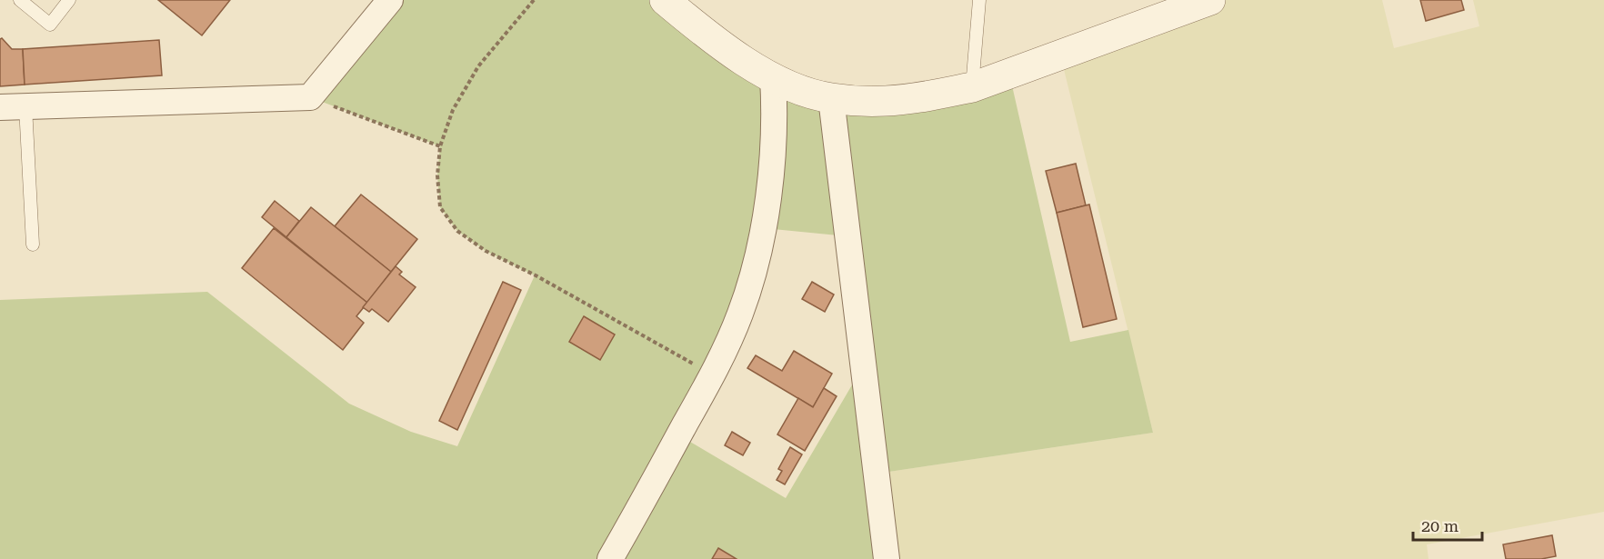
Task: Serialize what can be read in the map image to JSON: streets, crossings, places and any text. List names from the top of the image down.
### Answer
{
  "scale_bar": "20 m"
}
